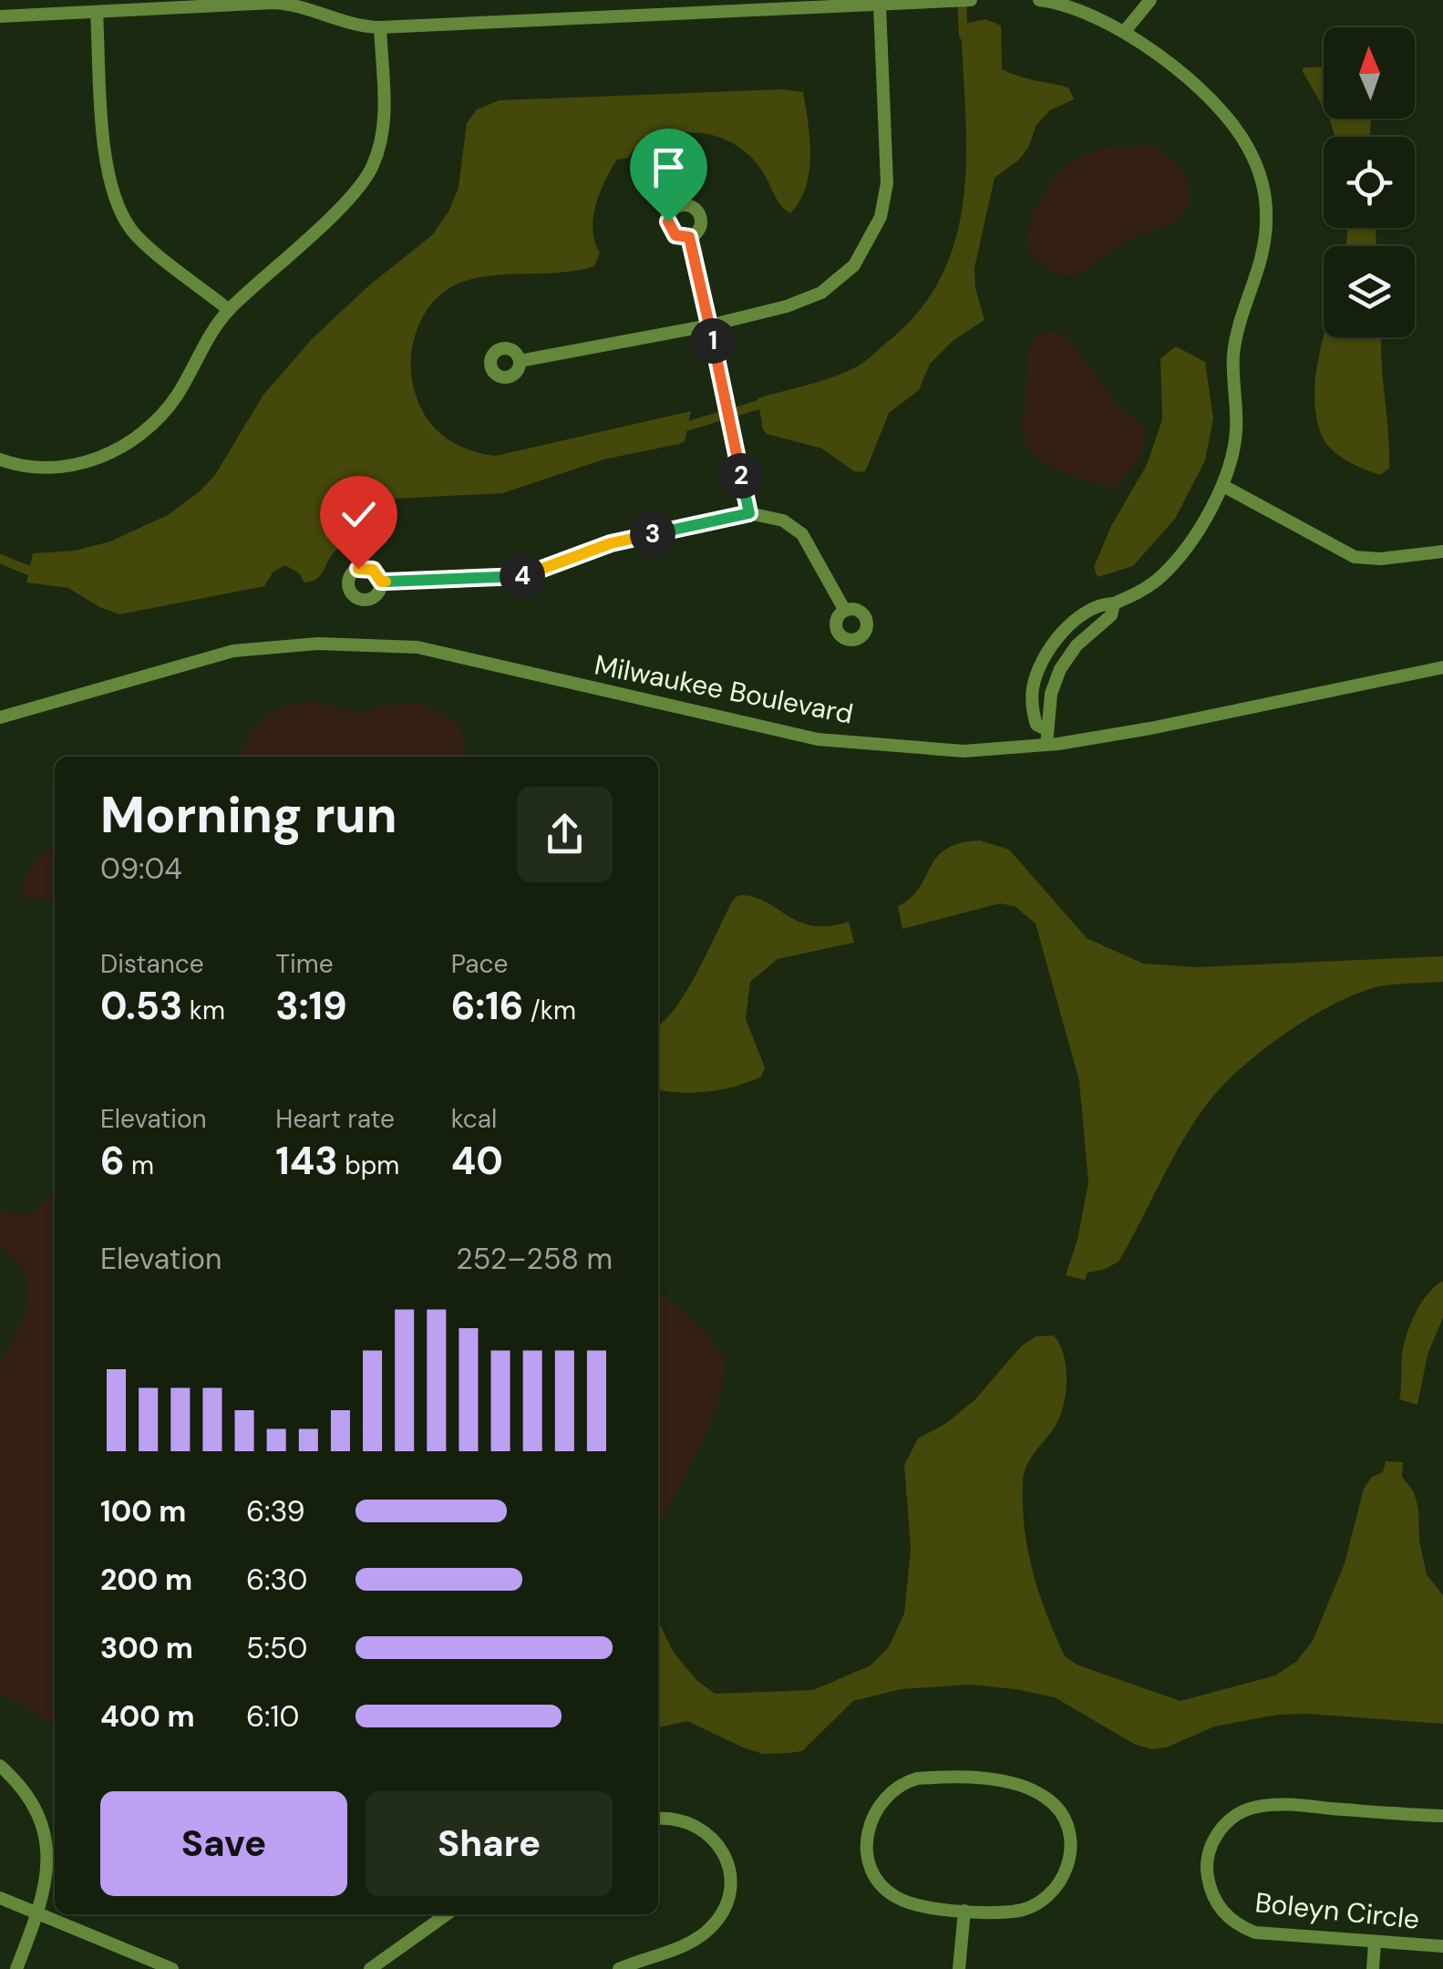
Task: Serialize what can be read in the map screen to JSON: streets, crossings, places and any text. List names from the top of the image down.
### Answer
{
  "streets": {
    "street": ["Milwaukee Boulevard", "Boleyn Circle"]
  },
  "north": "top",
  "page": {
    "pins": [
      "1",
      "2",
      "3",
      "4"
    ],
    "heading": ["Morning run", "09:04"],
    "stats": [
      ["Distance", "0.53 km"],
      ["Time", "3:19"],
      ["Pace", "6:16 /km"],
      ["Elevation", "6 m"],
      ["Heart rate", "143 bpm"],
      ["kcal", "40"]
    ],
    "chart": ["Elevation", "252–258 m"],
    "list": [
      {
        "name": "100 m",
        "note": "6:39"
      },
      {
        "name": "200 m",
        "note": "6:30"
      },
      {
        "name": "300 m",
        "note": "5:50"
      },
      {
        "name": "400 m",
        "note": "6:10"
      }
    ],
    "buttons": ["Save", "Share"]
  }
}
